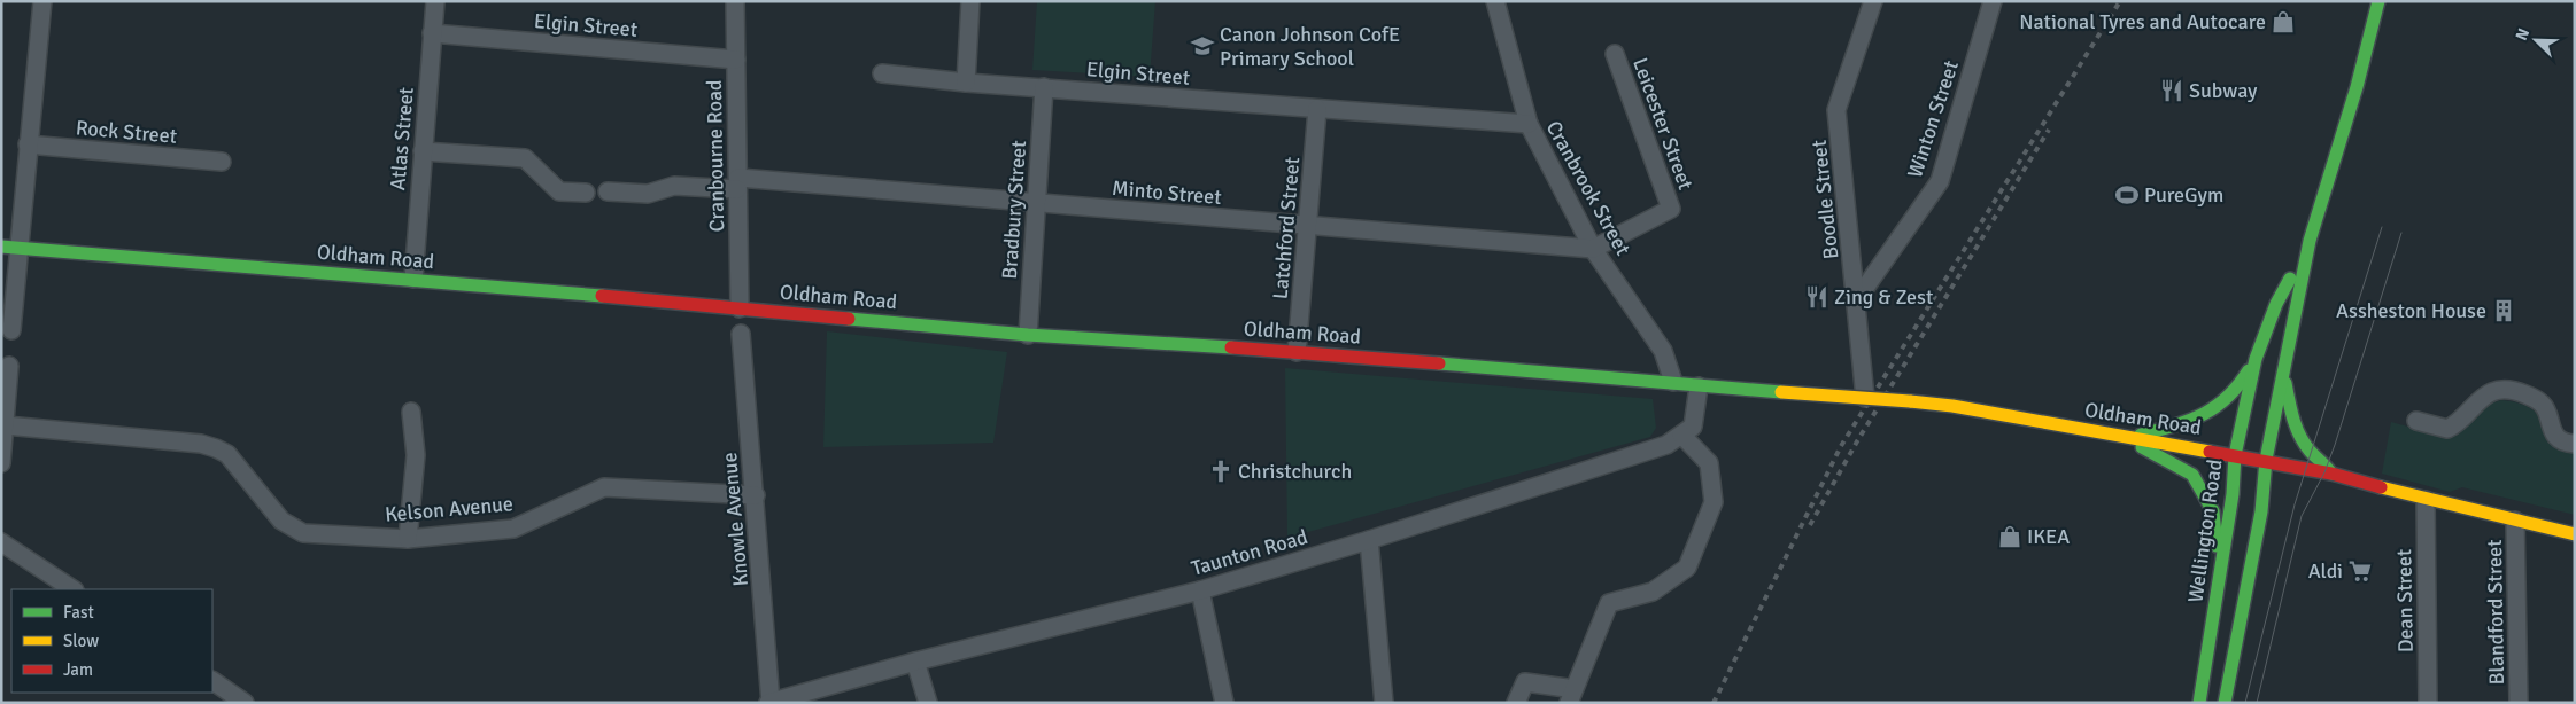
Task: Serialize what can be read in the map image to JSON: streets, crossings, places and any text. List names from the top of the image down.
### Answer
{
  "streets": {
    "highway": ["Oldham Road", "Wellington Road"],
    "street": [
      "Elgin Street",
      "Winton Street",
      "Leicester Street",
      "Rock Street",
      "Atlas Street",
      "Cranbourne Road",
      "Cranbrook Street",
      "Minto Street",
      "Boodle Street",
      "Bradbury Street",
      "Latchford Street",
      "Kelson Avenue",
      "Knowle Avenue",
      "Taunton Road",
      "Dean Street",
      "Blandford Street"
    ]
  },
  "crossings": [
    ["Elgin Street", "Atlas Street"],
    ["Elgin Street", "Cranbourne Road"],
    ["Elgin Street", "Cranbrook Street"],
    ["Elgin Street", "Bradbury Street"],
    ["Elgin Street", "Latchford Street"],
    ["Winton Street", "Boodle Street"],
    ["Leicester Street", "Cranbrook Street"],
    ["Leicester Street", "Minto Street"],
    ["Atlas Street", "Oldham Road"],
    ["Cranbourne Road", "Minto Street"],
    ["Cranbourne Road", "Oldham Road"],
    ["Cranbrook Street", "Minto Street"],
    ["Cranbrook Street", "Oldham Road"],
    ["Minto Street", "Bradbury Street"],
    ["Minto Street", "Latchford Street"],
    ["Boodle Street", "Oldham Road"],
    ["Bradbury Street", "Oldham Road"],
    ["Latchford Street", "Oldham Road"],
    ["Oldham Road", "Wellington Road"],
    ["Oldham Road", "Dean Street"],
    ["Oldham Road", "Blandford Street"],
    ["Kelson Avenue", "Knowle Avenue"],
    ["Knowle Avenue", "Taunton Road"]
  ],
  "places": {
    "shop": ["National Tyres and Autocare", "IKEA"],
    "school or university": ["Canon Johnson CofE Primary School"],
    "restaurant": ["Subway", "Zing & Zest"],
    "sports": ["PureGym"],
    "building": ["Assheston House"],
    "church": ["Christchurch"],
    "supermarket": ["Aldi"]
  },
  "legend": ["Fast", "Slow", "Jam"],
  "north": "top left"
}
